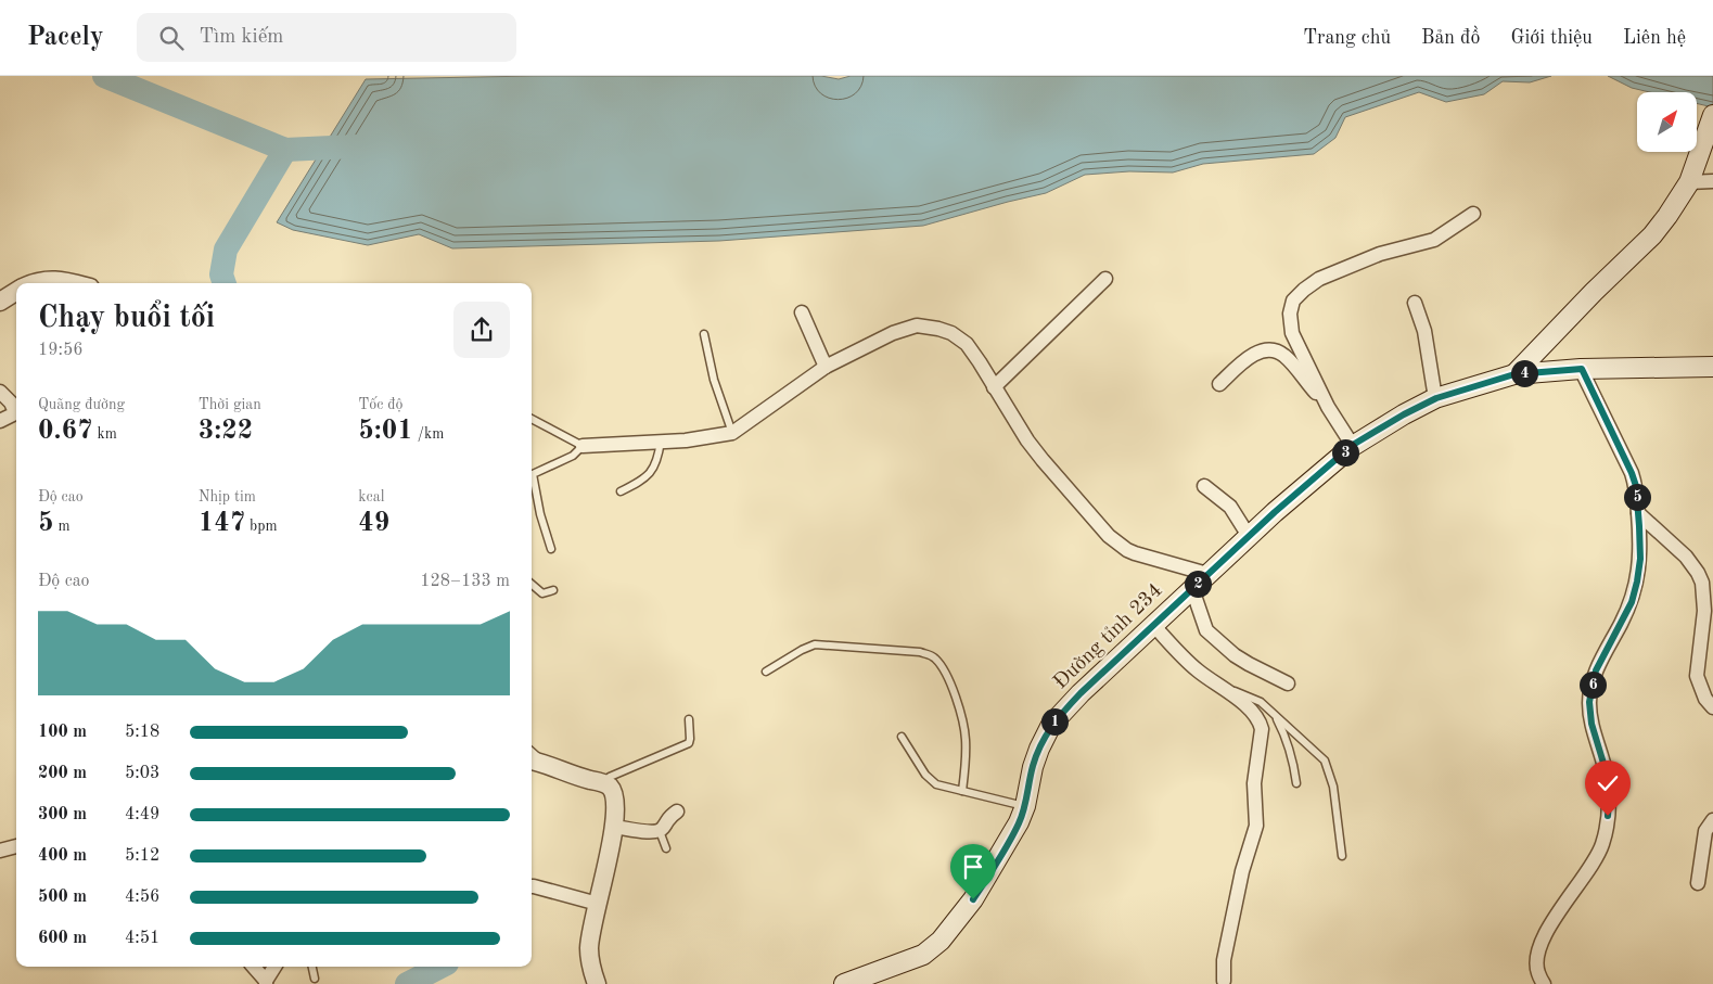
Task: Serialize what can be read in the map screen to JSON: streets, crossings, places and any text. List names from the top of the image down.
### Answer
{
  "streets": {
    "main road": ["Đường tỉnh 234"]
  },
  "north": "top right",
  "page": {
    "header": "Pacely",
    "search": "Tìm kiếm",
    "nav": [
      "Trang chủ",
      "Bản đồ",
      "Giới thiệu",
      "Liên hệ"
    ],
    "heading": ["Chạy buổi tối", "19:56"],
    "pins": [
      "4",
      "3",
      "5",
      "2",
      "6",
      "1"
    ],
    "stats": [
      ["Quãng đường", "0.67 km"],
      ["Thời gian", "3:22"],
      ["Tốc độ", "5:01 /km"],
      ["Độ cao", "5 m"],
      ["Nhịp tim", "147 bpm"],
      ["kcal", "49"]
    ],
    "chart": ["Độ cao", "128–133 m"],
    "list": [
      {
        "name": "100 m",
        "note": "5:18"
      },
      {
        "name": "200 m",
        "note": "5:03"
      },
      {
        "name": "300 m",
        "note": "4:49"
      },
      {
        "name": "400 m",
        "note": "5:12"
      },
      {
        "name": "500 m",
        "note": "4:56"
      },
      {
        "name": "600 m",
        "note": "4:51"
      }
    ]
  }
}
